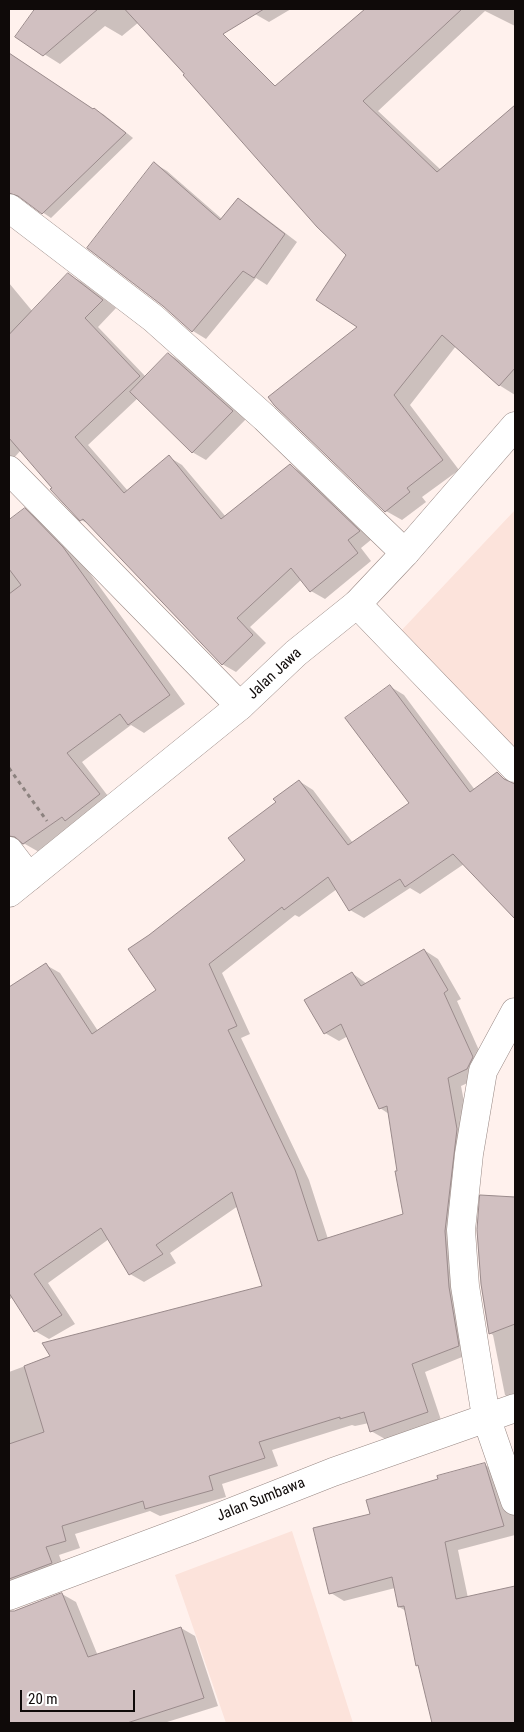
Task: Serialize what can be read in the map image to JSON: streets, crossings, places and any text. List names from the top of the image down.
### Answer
{
  "streets": {
    "street": ["Jalan Jawa", "Jalan Sumbawa"]
  },
  "scale_bar": "20 m"
}
